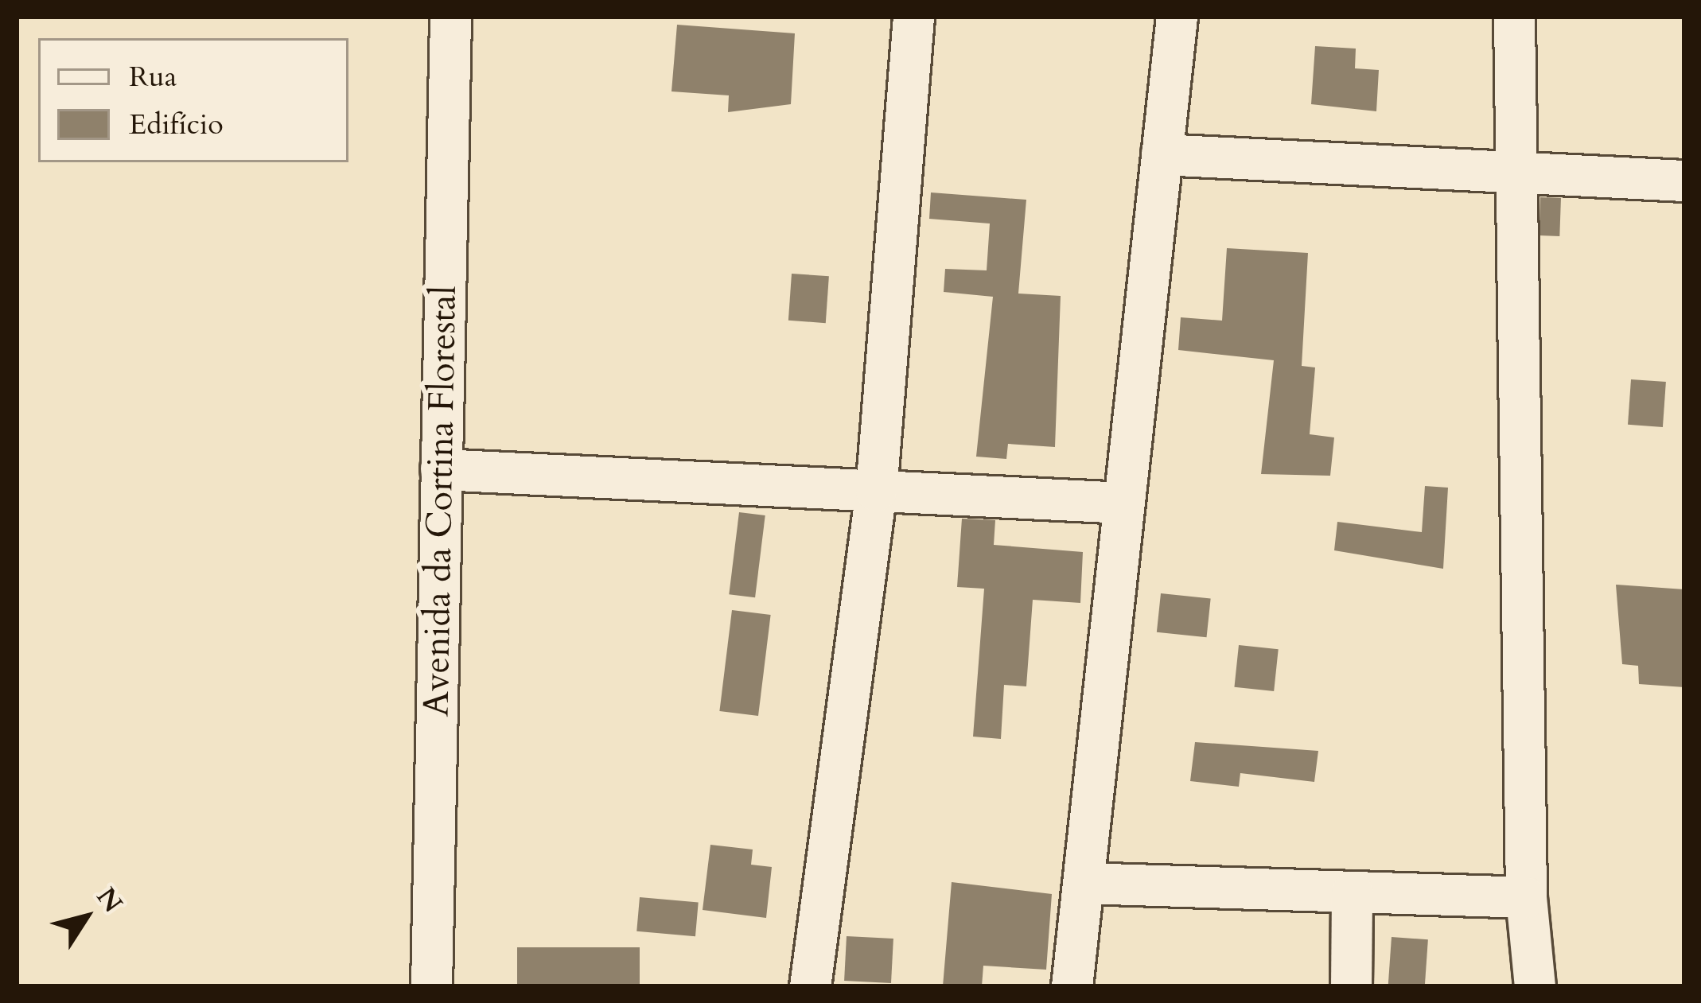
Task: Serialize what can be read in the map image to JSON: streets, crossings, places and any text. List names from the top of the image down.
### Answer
{
  "streets": {
    "street": ["Avenida da Cortina Florestal"]
  },
  "legend": ["Rua", "Edifício"],
  "north": "top right"
}
